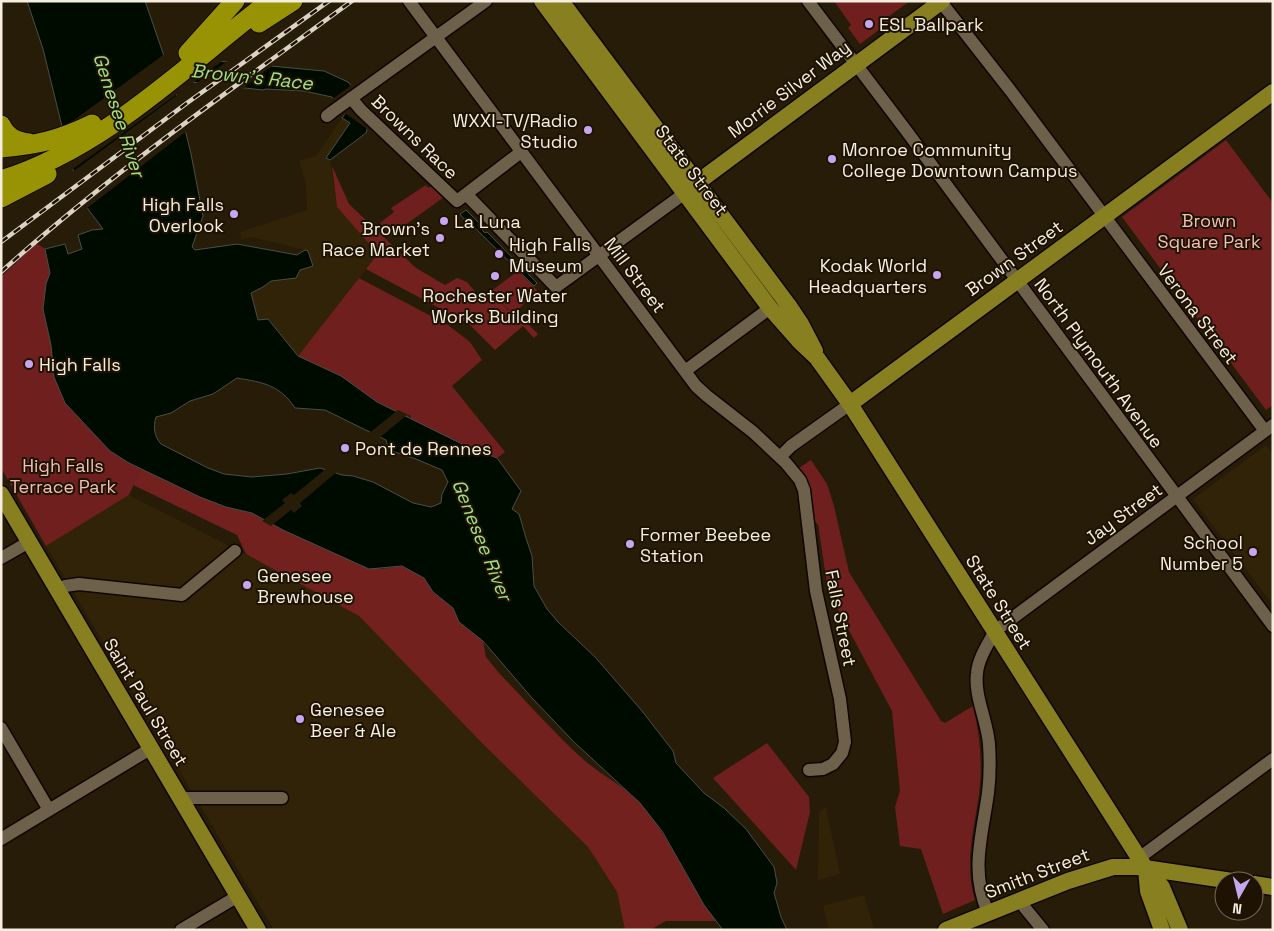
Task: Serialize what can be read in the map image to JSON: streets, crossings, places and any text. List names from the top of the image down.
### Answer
{
  "streets": {
    "main road": [
      "Morrie Silver Way",
      "State Street",
      "Brown Street",
      "Saint Paul Street",
      "Smith Street"
    ],
    "street": [
      "Browns Race",
      "Mill Street",
      "Verona Street",
      "North Plymouth Avenue",
      "Jay Street",
      "Falls Street"
    ]
  },
  "crossings": [
    ["Morrie Silver Way", "State Street"],
    ["Morrie Silver Way", "Verona Street"],
    ["Morrie Silver Way", "North Plymouth Avenue"],
    ["Browns Race", "Mill Street"],
    ["State Street", "Brown Street"],
    ["State Street", "Jay Street"],
    ["State Street", "Smith Street"],
    ["Brown Street", "Mill Street"],
    ["Brown Street", "Verona Street"],
    ["Brown Street", "North Plymouth Avenue"],
    ["Brown Street", "Falls Street"],
    ["Mill Street", "Falls Street"],
    ["Verona Street", "Jay Street"],
    ["North Plymouth Avenue", "Jay Street"]
  ],
  "water": ["Brown's Race", "Genesee River"],
  "parks": ["Brown Square Park", "High Falls Terrace Park"],
  "places": [
    "ESL Ballpark",
    "WXXI-TV/Radio Studio",
    "Monroe Community College Downtown Campus",
    "High Falls Overlook",
    "La Luna",
    "Brown's Race Market",
    "High Falls Museum",
    "Kodak World Headquarters",
    "Rochester Water Works Building",
    "High Falls",
    "Pont de Rennes",
    "Former Beebee Station",
    "School Number 5",
    "Genesee Brewhouse",
    "Genesee Beer & Ale"
  ],
  "north": "bottom"
}
